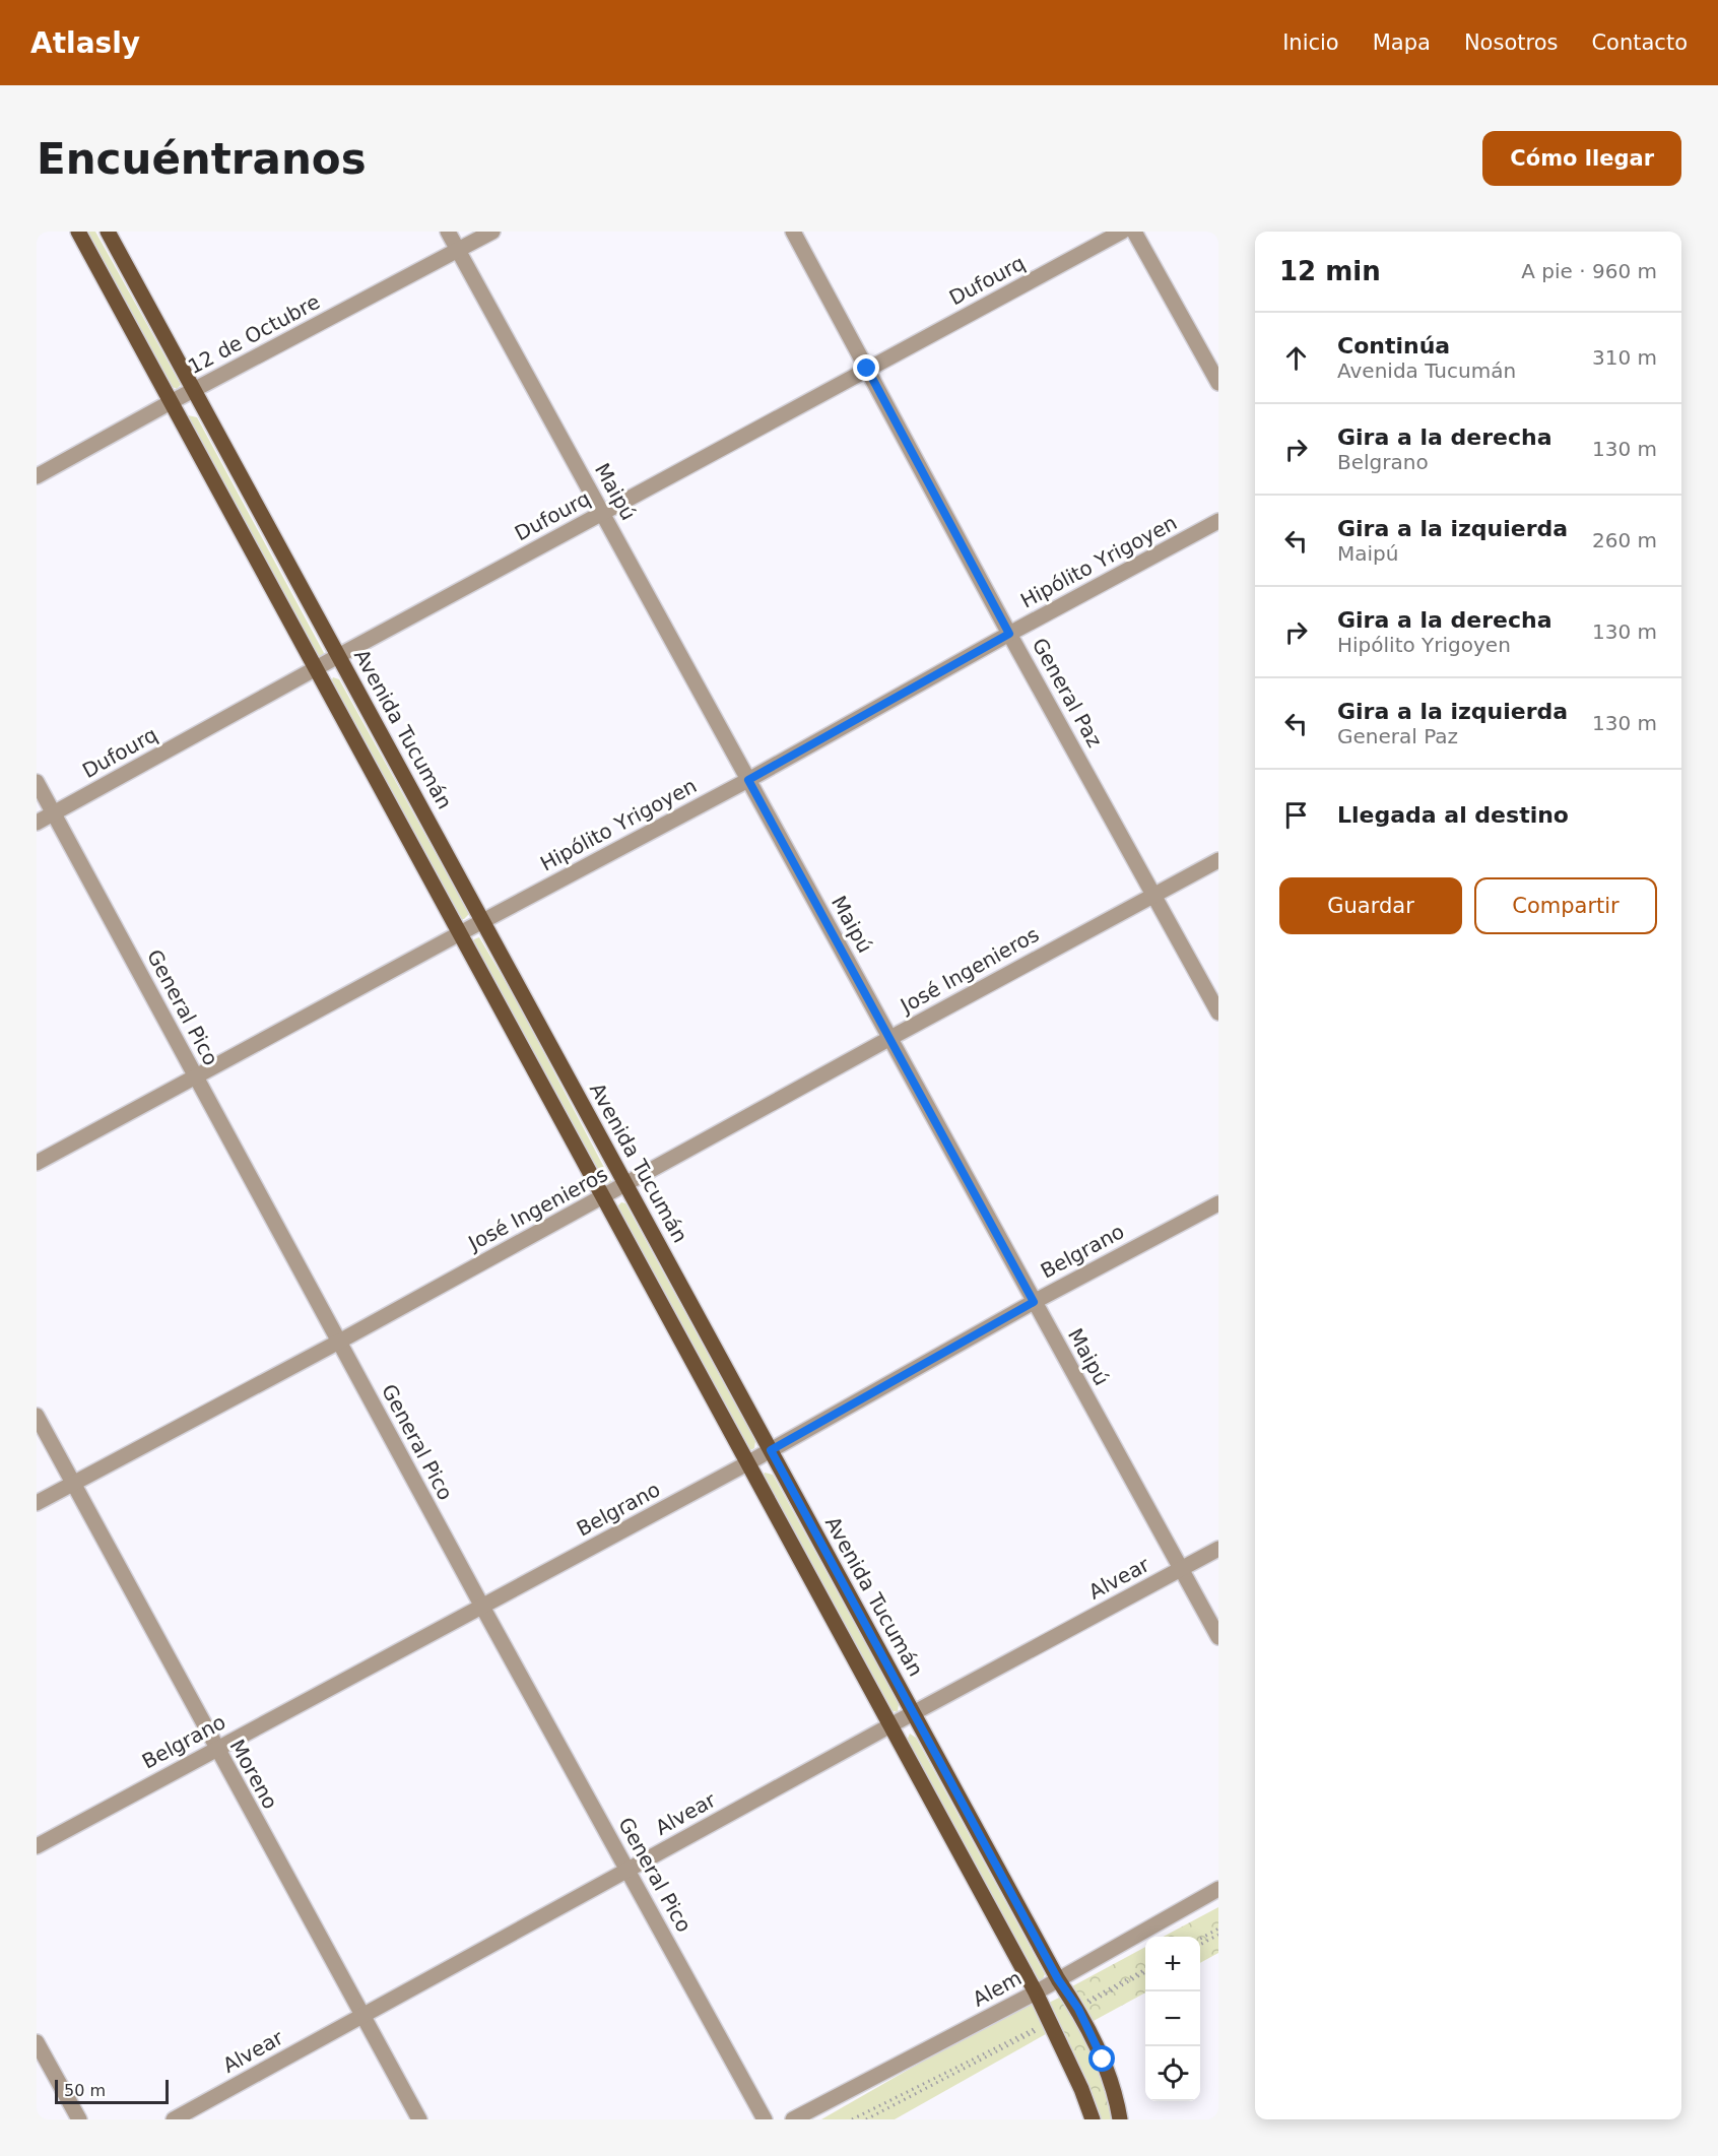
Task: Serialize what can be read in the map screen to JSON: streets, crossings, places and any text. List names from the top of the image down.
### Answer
{
  "streets": {
    "main road": ["Avenida Tucumán"],
    "street": [
      "Dufourq",
      "12 de Octubre",
      "Maipú",
      "Hipólito Yrigoyen",
      "General Paz",
      "José Ingenieros",
      "General Pico",
      "Belgrano",
      "Alvear",
      "Moreno",
      "Alem"
    ]
  },
  "crossings": [
    ["Dufourq", "Maipú"],
    ["Dufourq", "General Paz"],
    ["Dufourq", "Avenida Tucumán"],
    ["Dufourq", "General Pico"],
    ["12 de Octubre", "Maipú"],
    ["12 de Octubre", "Avenida Tucumán"],
    ["Maipú", "Hipólito Yrigoyen"],
    ["Maipú", "José Ingenieros"],
    ["Maipú", "Belgrano"],
    ["Maipú", "Alvear"],
    ["Hipólito Yrigoyen", "General Paz"],
    ["Hipólito Yrigoyen", "Avenida Tucumán"],
    ["Hipólito Yrigoyen", "General Pico"],
    ["General Paz", "José Ingenieros"],
    ["Avenida Tucumán", "José Ingenieros"],
    ["Avenida Tucumán", "Belgrano"],
    ["Avenida Tucumán", "Alvear"],
    ["Avenida Tucumán", "Alem"],
    ["José Ingenieros", "General Pico"],
    ["José Ingenieros", "Moreno"],
    ["General Pico", "Belgrano"],
    ["General Pico", "Alvear"],
    ["Belgrano", "Moreno"],
    ["Alvear", "Moreno"]
  ],
  "scale_bar": "50 m",
  "page": {
    "header": "Atlasly",
    "nav": [
      "Inicio",
      "Mapa",
      "Nosotros",
      "Contacto"
    ],
    "buttons": [
      "Cómo llegar",
      ["Guardar", "Compartir"]
    ],
    "title": "Encuéntranos",
    "heading": ["12 min", "A pie · 960 m"],
    "list": [
      ["Continúa", "Avenida Tucumán", "310 m"],
      ["Gira a la derecha", "Belgrano", "130 m"],
      ["Gira a la izquierda", "Maipú", "260 m"],
      ["Gira a la derecha", "Hipólito Yrigoyen", "130 m"],
      ["Gira a la izquierda", "General Paz", "130 m"],
      "Llegada al destino"
    ],
    "map_buttons": ["+", "−"],
    "scale": "50 m"
  }
}
